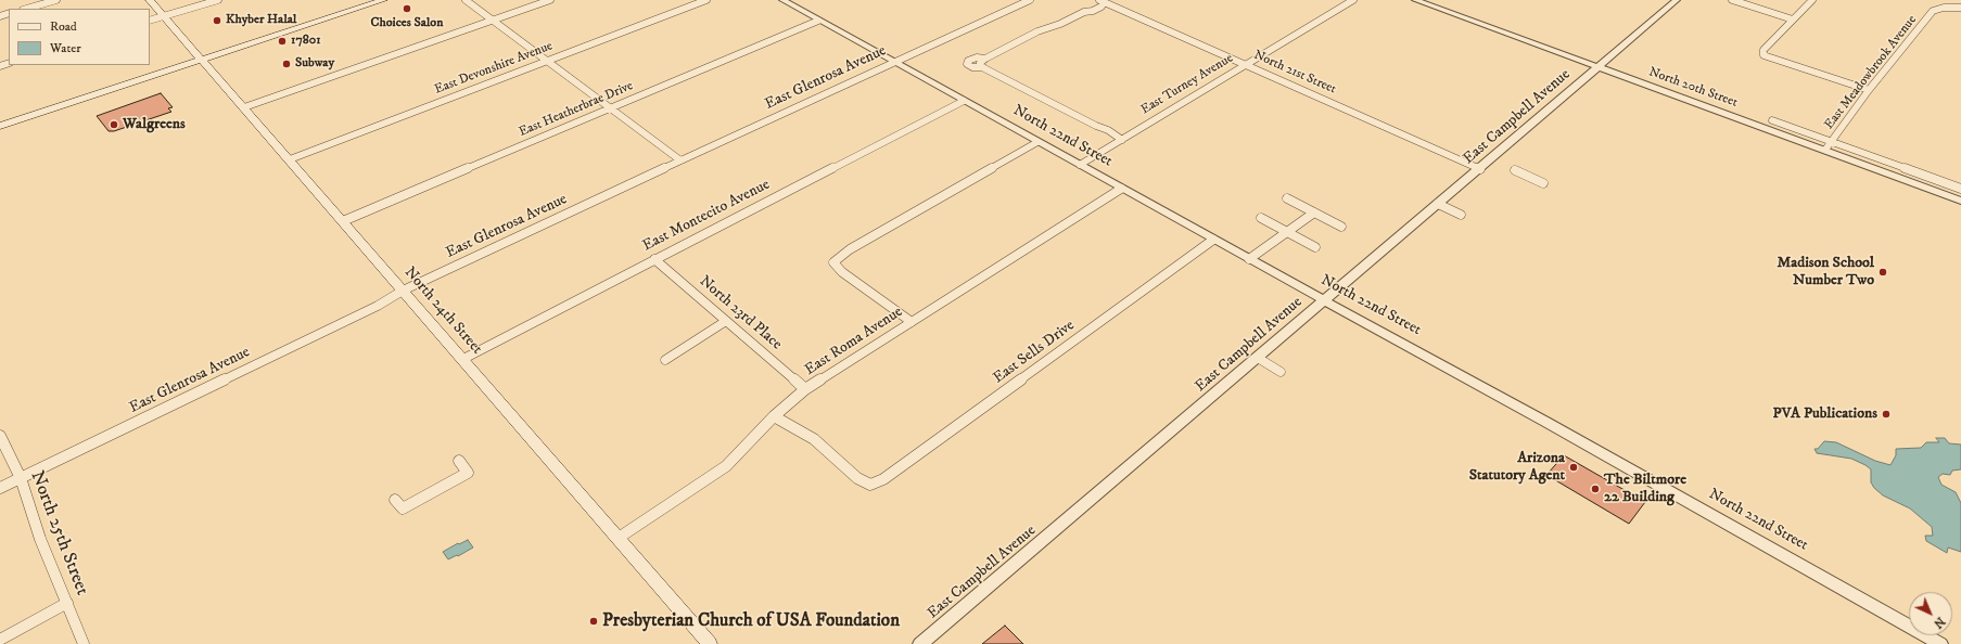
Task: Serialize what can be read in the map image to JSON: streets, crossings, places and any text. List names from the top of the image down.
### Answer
{
  "streets": {
    "main road": ["North 24th Street"],
    "street": [
      "East Devonshire Avenue",
      "North 21st Street",
      "East Meadowbrook Avenue",
      "East Glenrosa Avenue",
      "East Turney Avenue",
      "North 20th Street",
      "East Heatherbrae Drive",
      "East Campbell Avenue",
      "North 22nd Street",
      "East Montecito Avenue",
      "North 23rd Place",
      "East Roma Avenue",
      "East Sells Drive",
      "North 25th Street"
    ]
  },
  "crossings": [
    ["East Devonshire Avenue", "North 24th Street"],
    ["North 21st Street", "East Turney Avenue"],
    ["North 21st Street", "East Campbell Avenue"],
    ["East Meadowbrook Avenue", "North 20th Street"],
    ["East Glenrosa Avenue", "North 22nd Street"],
    ["East Glenrosa Avenue", "North 24th Street"],
    ["East Glenrosa Avenue", "North 25th Street"],
    ["East Turney Avenue", "North 22nd Street"],
    ["North 20th Street", "East Campbell Avenue"],
    ["East Heatherbrae Drive", "North 22nd Street"],
    ["East Heatherbrae Drive", "North 24th Street"],
    ["East Campbell Avenue", "North 22nd Street"],
    ["North 22nd Street", "East Montecito Avenue"],
    ["North 22nd Street", "East Roma Avenue"],
    ["North 22nd Street", "East Sells Drive"],
    ["East Montecito Avenue", "North 24th Street"],
    ["East Montecito Avenue", "North 23rd Place"],
    ["North 24th Street", "East Roma Avenue"],
    ["North 23rd Place", "East Roma Avenue"],
    ["East Roma Avenue", "East Sells Drive"]
  ],
  "places": [
    "Choices Salon",
    "Khyber Halal",
    "17801",
    "Subway",
    "Walgreens",
    "Madison School Number Two",
    "PVA Publications",
    "Arizona Statutory Agent",
    "The Biltmore 22 Building",
    "Presbyterian Church of USA Foundation"
  ],
  "legend": ["Road", "Water"],
  "north": "bottom right"
}
